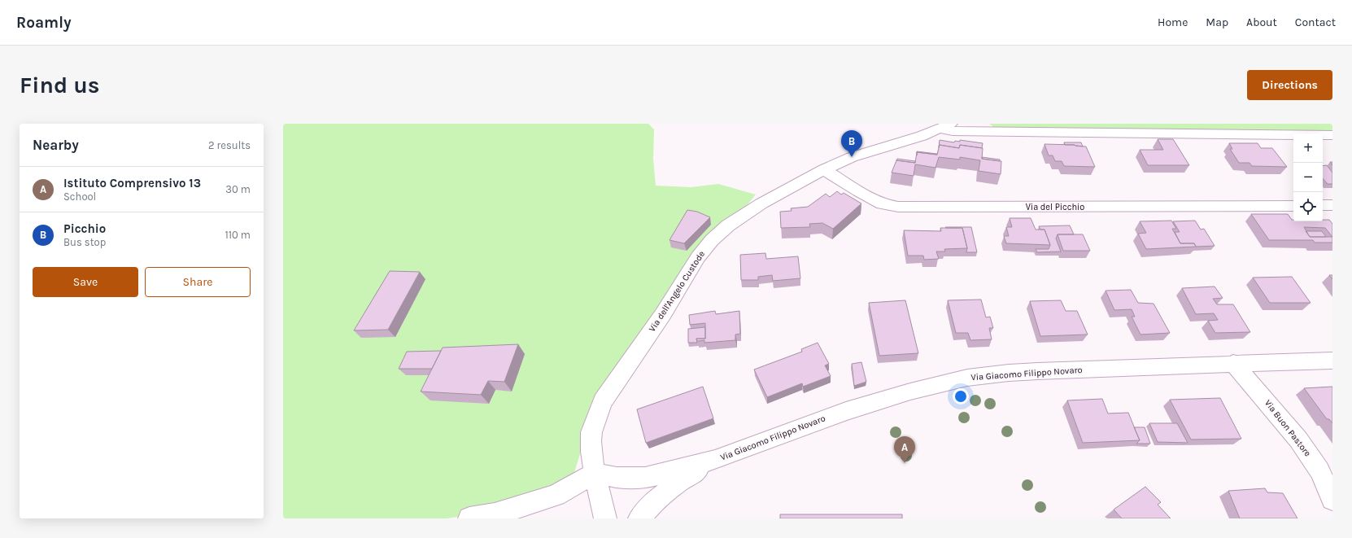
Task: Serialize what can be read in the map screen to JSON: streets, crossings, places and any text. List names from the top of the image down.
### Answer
{
  "streets": {
    "street": [
      "Via del Picchio",
      "Via dell'Angelo Custode",
      "Via Giacomo Filippo Novaro",
      "Via Buon Pastore"
    ]
  },
  "crossings": [
    ["Via del Picchio", "Via dell'Angelo Custode"],
    ["Via dell'Angelo Custode", "Via Giacomo Filippo Novaro"],
    ["Via Giacomo Filippo Novaro", "Via Buon Pastore"]
  ],
  "page": {
    "header": "Roamly",
    "nav": [
      "Home",
      "Map",
      "About",
      "Contact"
    ],
    "buttons": [
      "Directions",
      ["Save", "Share"]
    ],
    "title": "Find us",
    "heading": ["Nearby", "2 results"],
    "pins": ["B", "A"],
    "map_buttons": ["+", "−"],
    "list": [
      {
        "mark": "A",
        "name": "Istituto Comprensivo 13",
        "note": "School",
        "value": "30 m"
      },
      {
        "mark": "B",
        "name": "Picchio",
        "note": "Bus stop",
        "value": "110 m"
      }
    ]
  }
}
